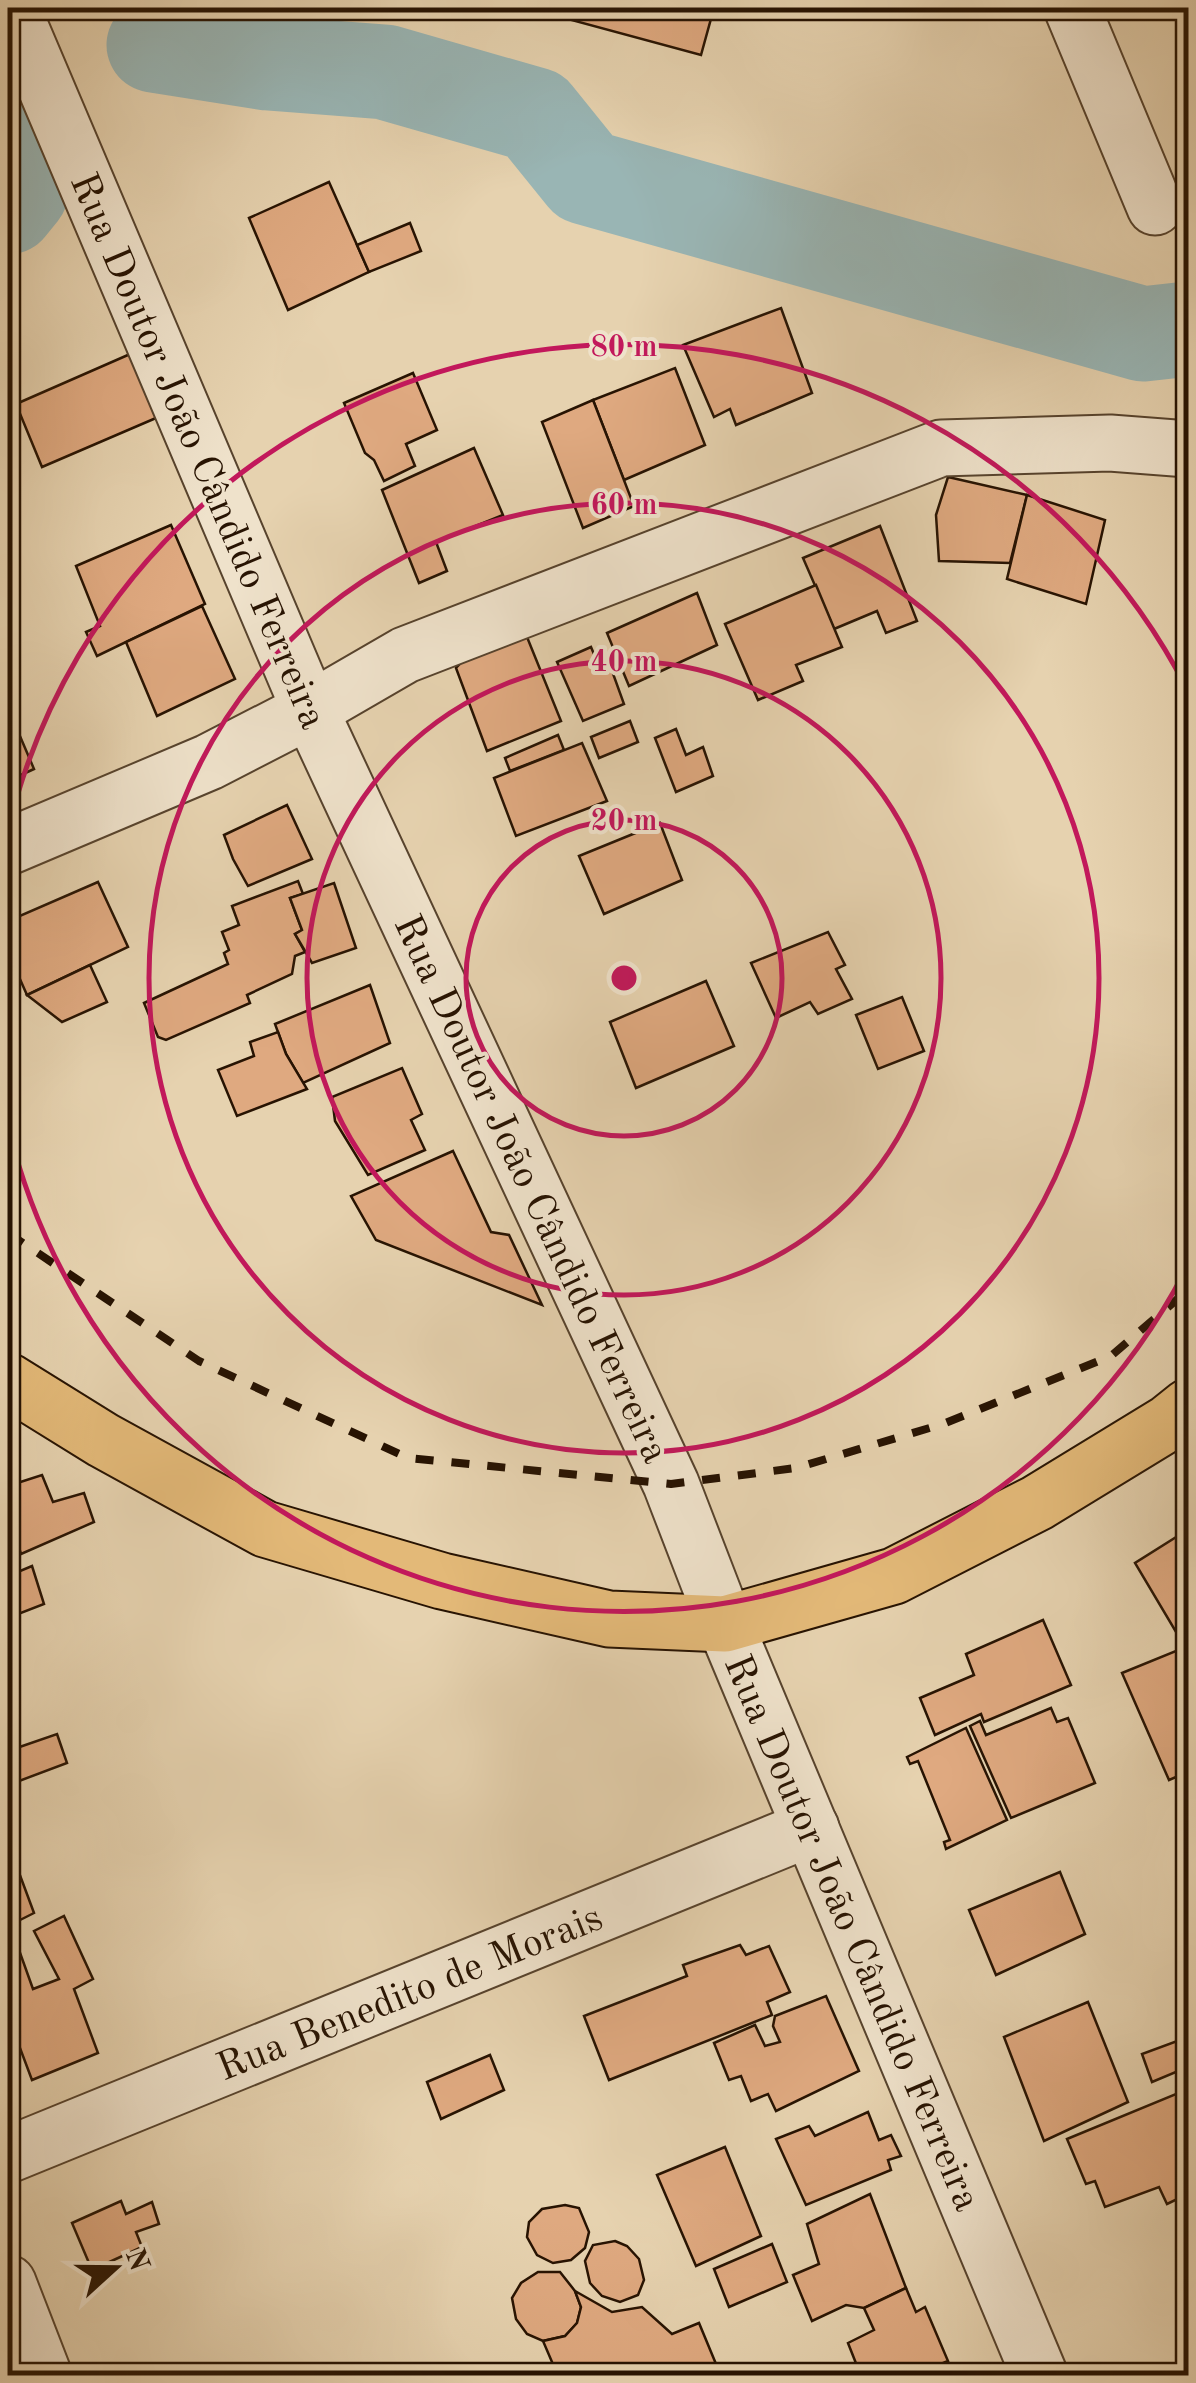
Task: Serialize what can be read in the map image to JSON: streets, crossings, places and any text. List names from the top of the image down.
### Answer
{
  "streets": {
    "street": ["Rua Doutor João Cândido Ferreira", "Rua Benedito de Morais"]
  },
  "crossings": [
    ["Rua Doutor João Cândido Ferreira", "Rua Benedito de Morais"]
  ],
  "north": "right",
  "rings": [
    "80 m",
    "60 m",
    "40 m",
    "20 m"
  ]
}
